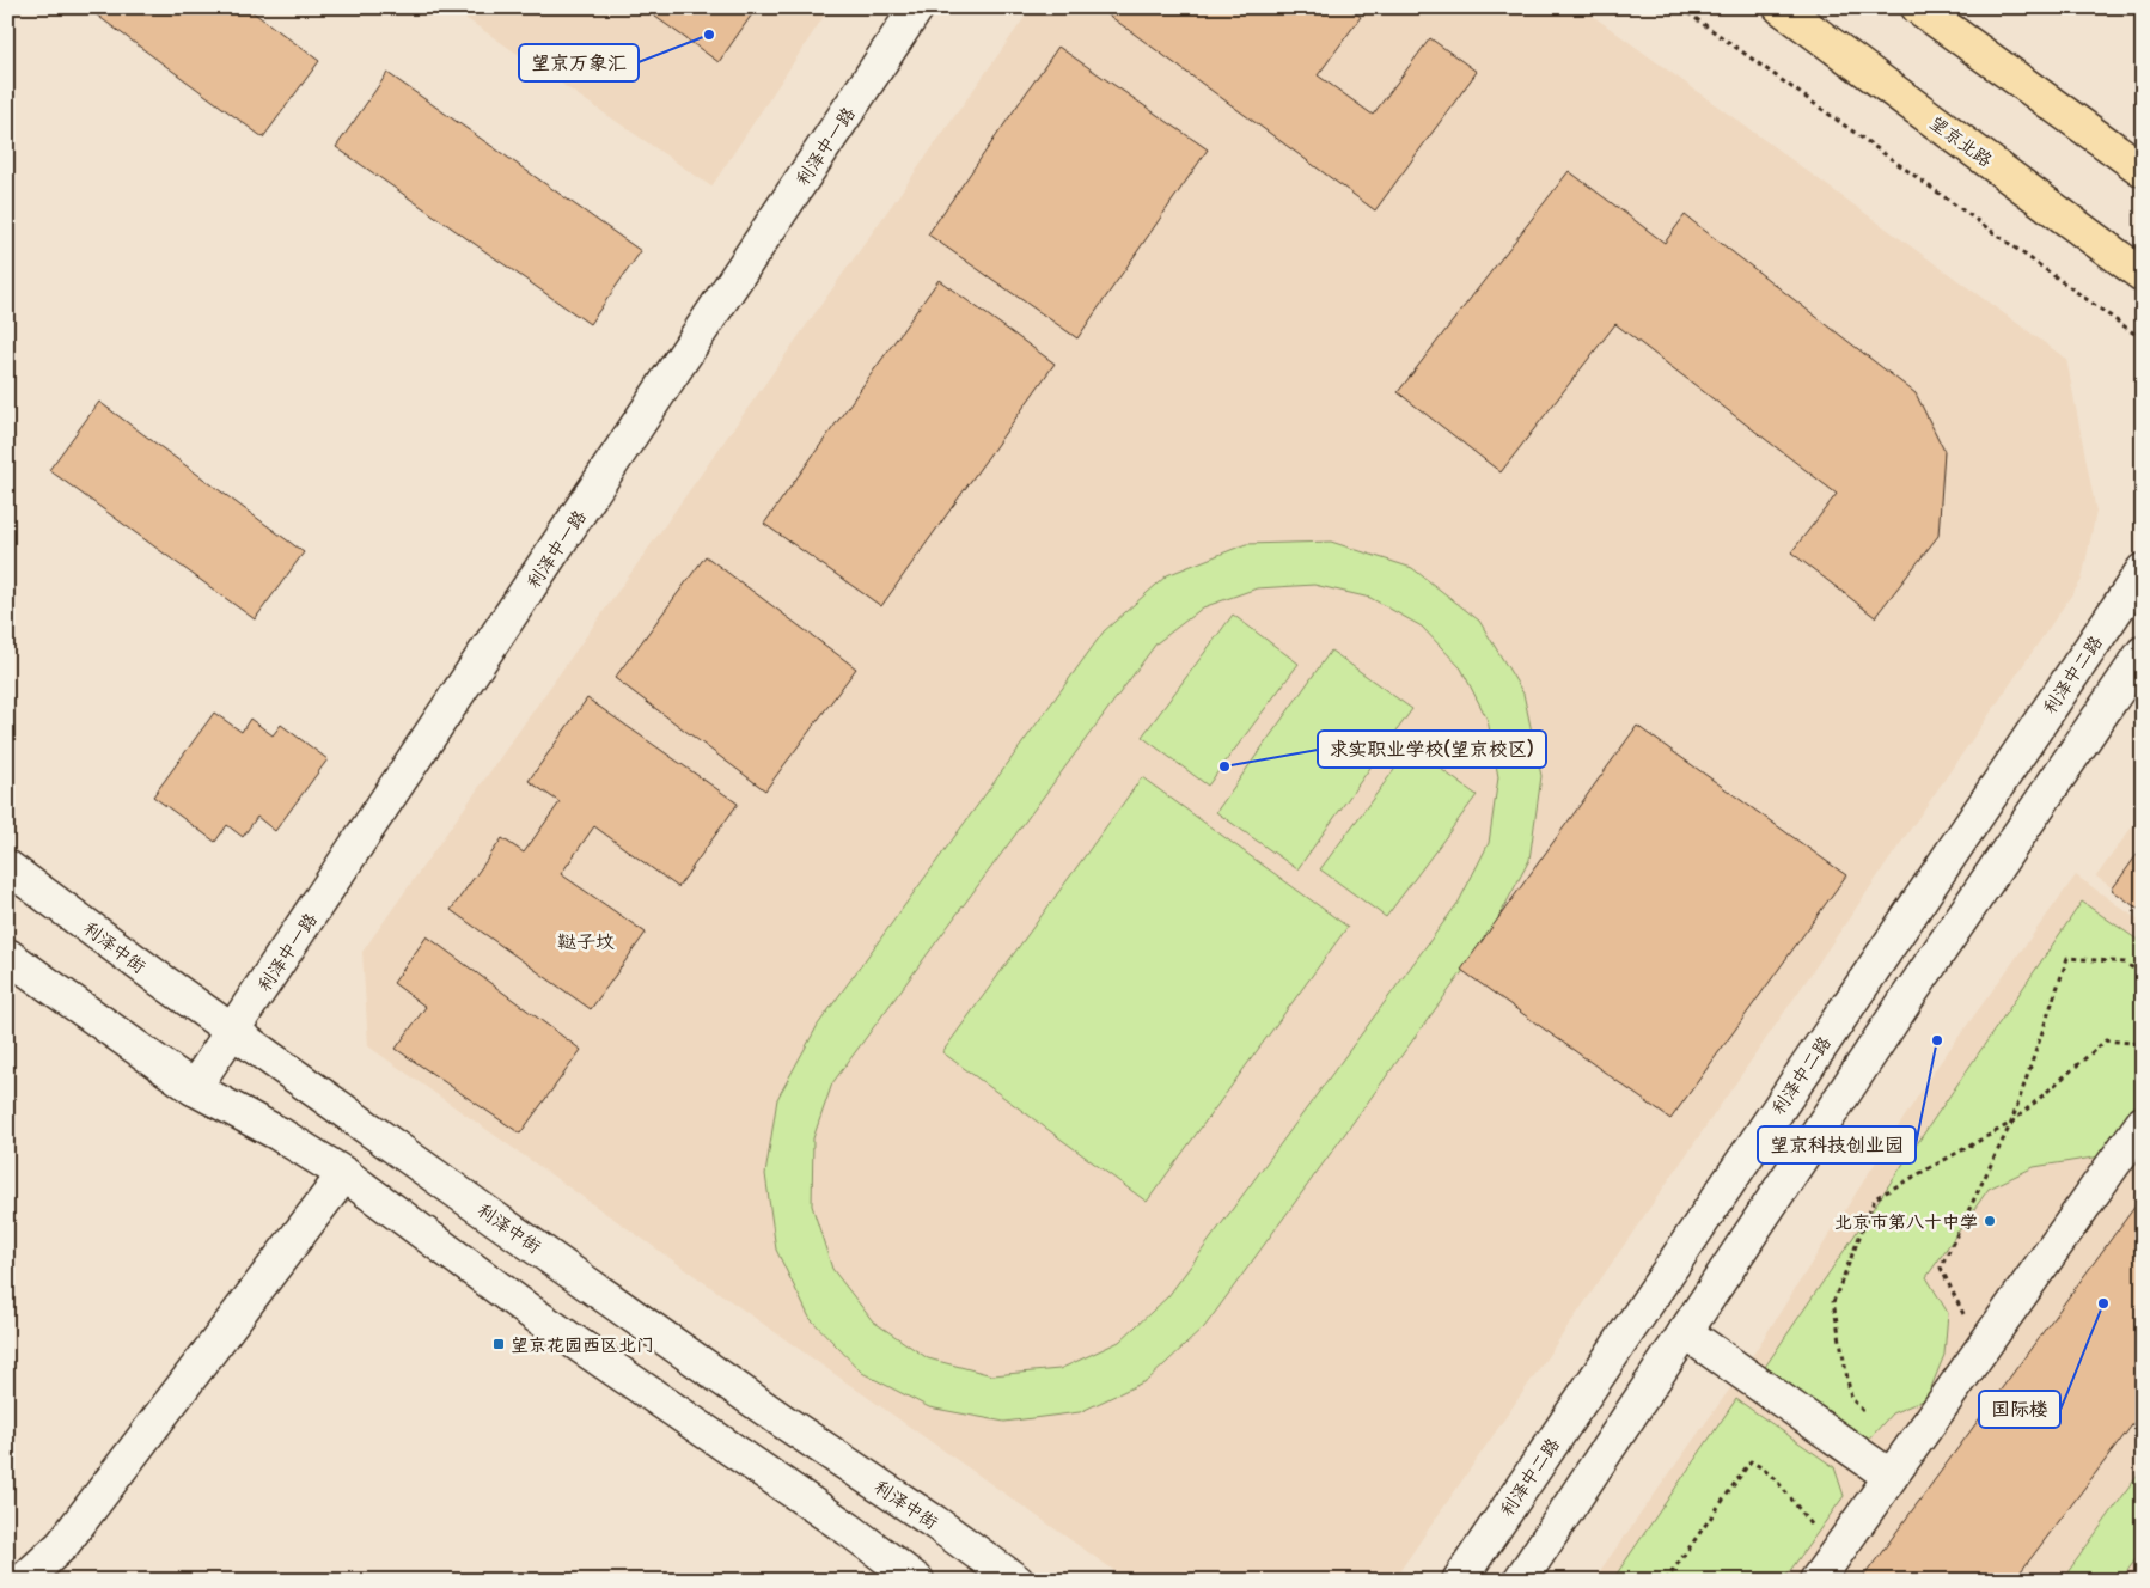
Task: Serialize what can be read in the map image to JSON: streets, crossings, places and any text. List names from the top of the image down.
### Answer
{
  "streets": {
    "main road": ["望京北路"],
    "street": ["利泽中一路", "利泽中二路", "利泽中街"]
  },
  "crossings": [
    ["利泽中一路", "利泽中街"]
  ],
  "districts": ["鞑子坟"],
  "places": {
    "other": [
      "望京万象汇",
      "求实职业学校(望京校区)",
      "望京科技创业园",
      "北京市第八十中学",
      "国际楼"
    ],
    "transit": ["望京花园西区北门"]
  }
}
